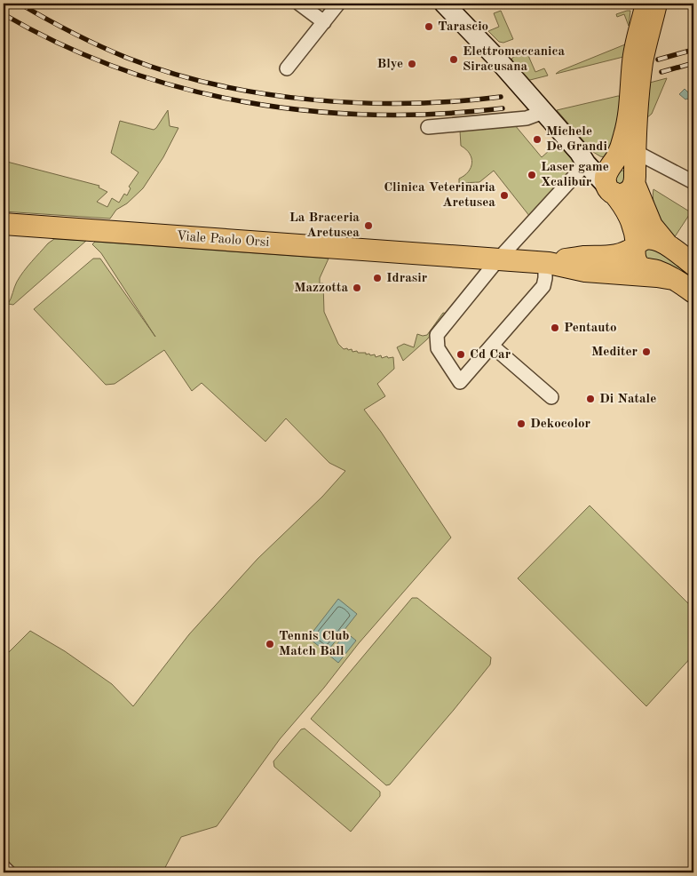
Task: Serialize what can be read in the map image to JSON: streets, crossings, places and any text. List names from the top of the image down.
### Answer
{
  "streets": {
    "main road": ["Viale Paolo Orsi"]
  },
  "places": [
    "Tarascio",
    "Elettromeccanica Siracusana",
    "Blye",
    "Michele De Grandi",
    "Laser game Xcalibur",
    "Clinica Veterinaria Aretusea",
    "La Braceria Aretusea",
    "Idrasir",
    "Mazzotta",
    "Pentauto",
    "Mediter",
    "Cd Car",
    "Di Natale",
    "Dekocolor",
    "Tennis Club Match Ball"
  ]
}
